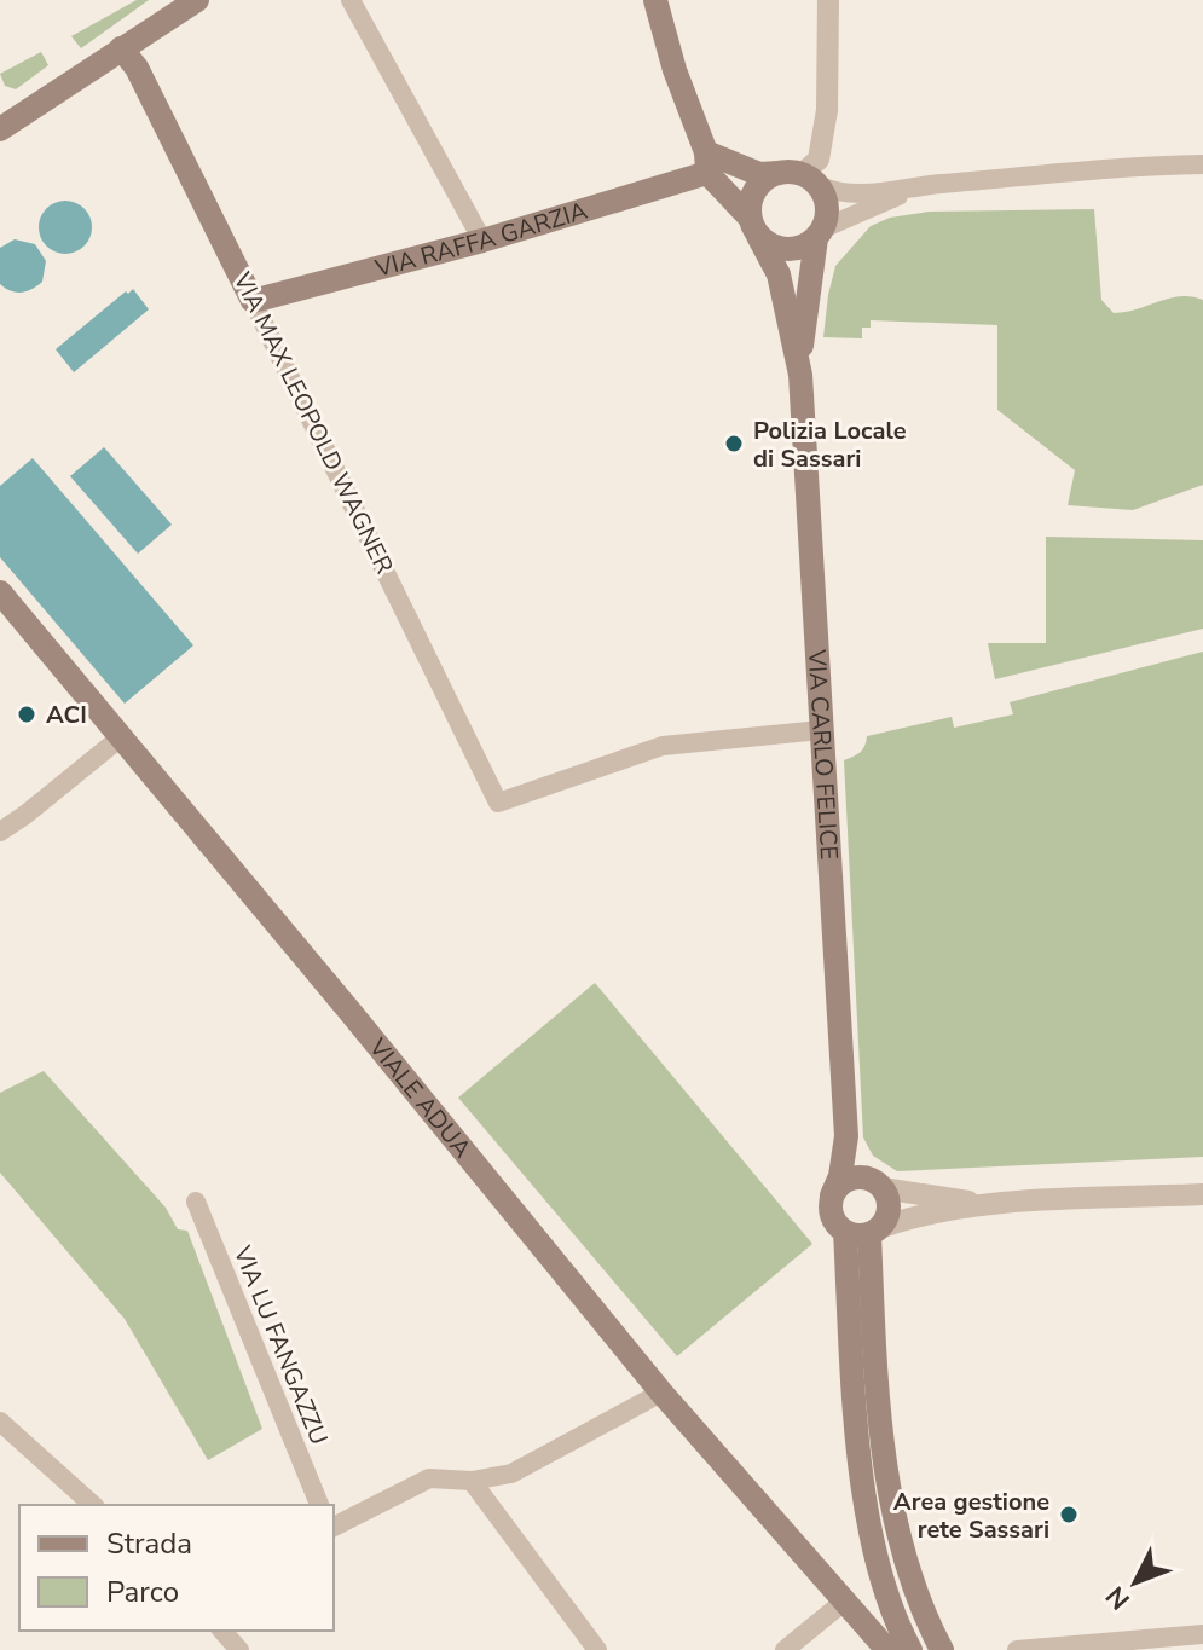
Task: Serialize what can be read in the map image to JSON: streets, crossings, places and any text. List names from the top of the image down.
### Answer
{
  "streets": {
    "main road": [
      "VIA RAFFA GARZIA",
      "VIA MAX LEOPOLD WAGNER",
      "VIA CARLO FELICE",
      "VIALE ADUA"
    ],
    "street": ["VIA LU FANGAZZU"]
  },
  "crossings": [
    ["VIA RAFFA GARZIA", "VIA MAX LEOPOLD WAGNER"],
    ["VIA RAFFA GARZIA", "VIA CARLO FELICE"],
    ["VIA MAX LEOPOLD WAGNER", "VIA CARLO FELICE"]
  ],
  "places": ["Polizia Locale di Sassari", "ACI", "Area gestione rete Sassari"],
  "legend": ["Strada", "Parco"],
  "north": "bottom left"
}
